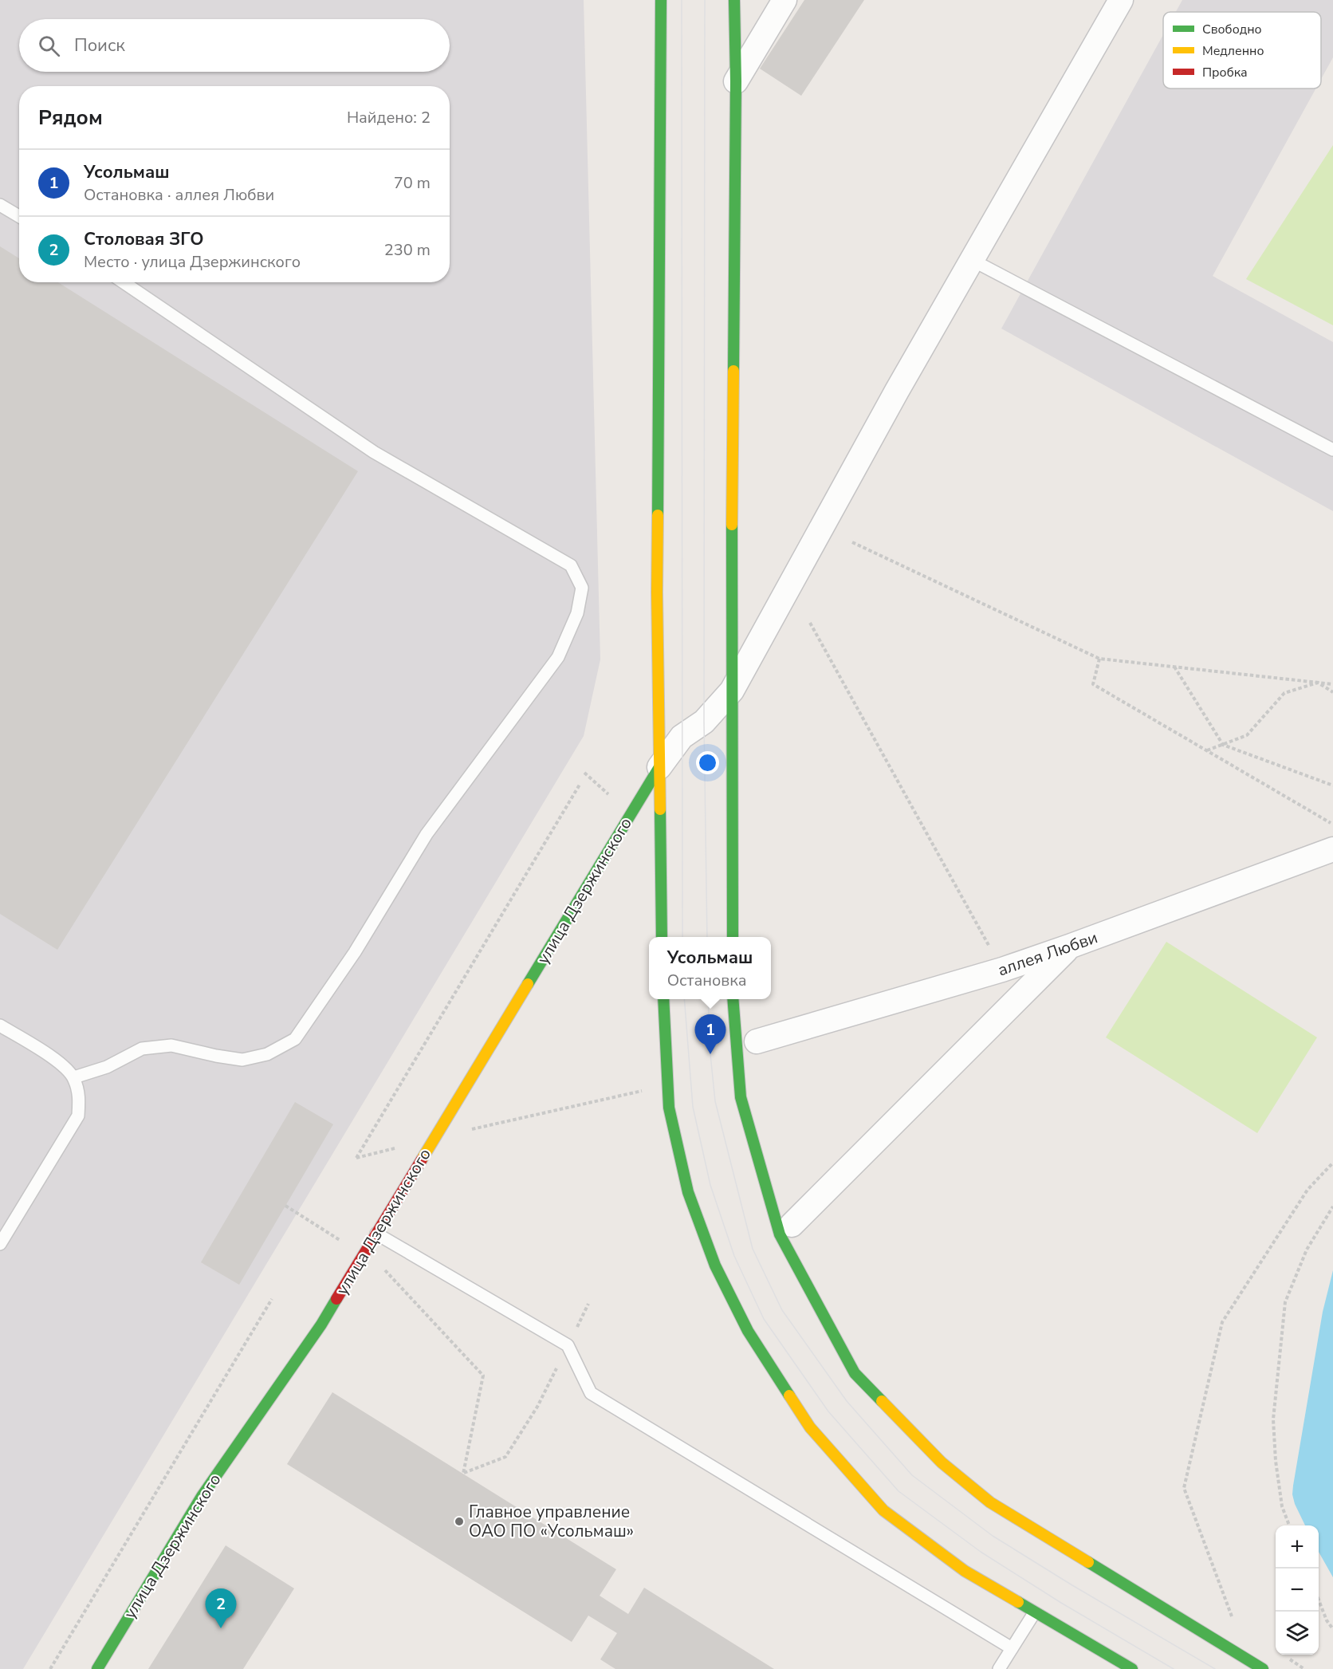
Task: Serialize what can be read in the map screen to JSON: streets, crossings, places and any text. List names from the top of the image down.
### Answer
{
  "streets": {
    "main road": ["улица Дзержинского"],
    "street": ["аллея Любви"]
  },
  "places": ["Главное управление ОАО ПО «Усольмаш»"],
  "legend": ["Свободно", "Медленно", "Пробка"],
  "page": {
    "search": "Поиск",
    "heading": ["Рядом", "Найдено: 2"],
    "list": [
      {
        "mark": "1",
        "name": "Усольмаш",
        "note": "Остановка · аллея Любви",
        "value": "70 m"
      },
      {
        "mark": "2",
        "name": "Столовая ЗГО",
        "note": "Место · улица Дзержинского",
        "value": "230 m"
      }
    ],
    "popup": ["Усольмаш", "Остановка"],
    "pins": ["1", "2"],
    "map_buttons": ["+", "−"]
  }
}
